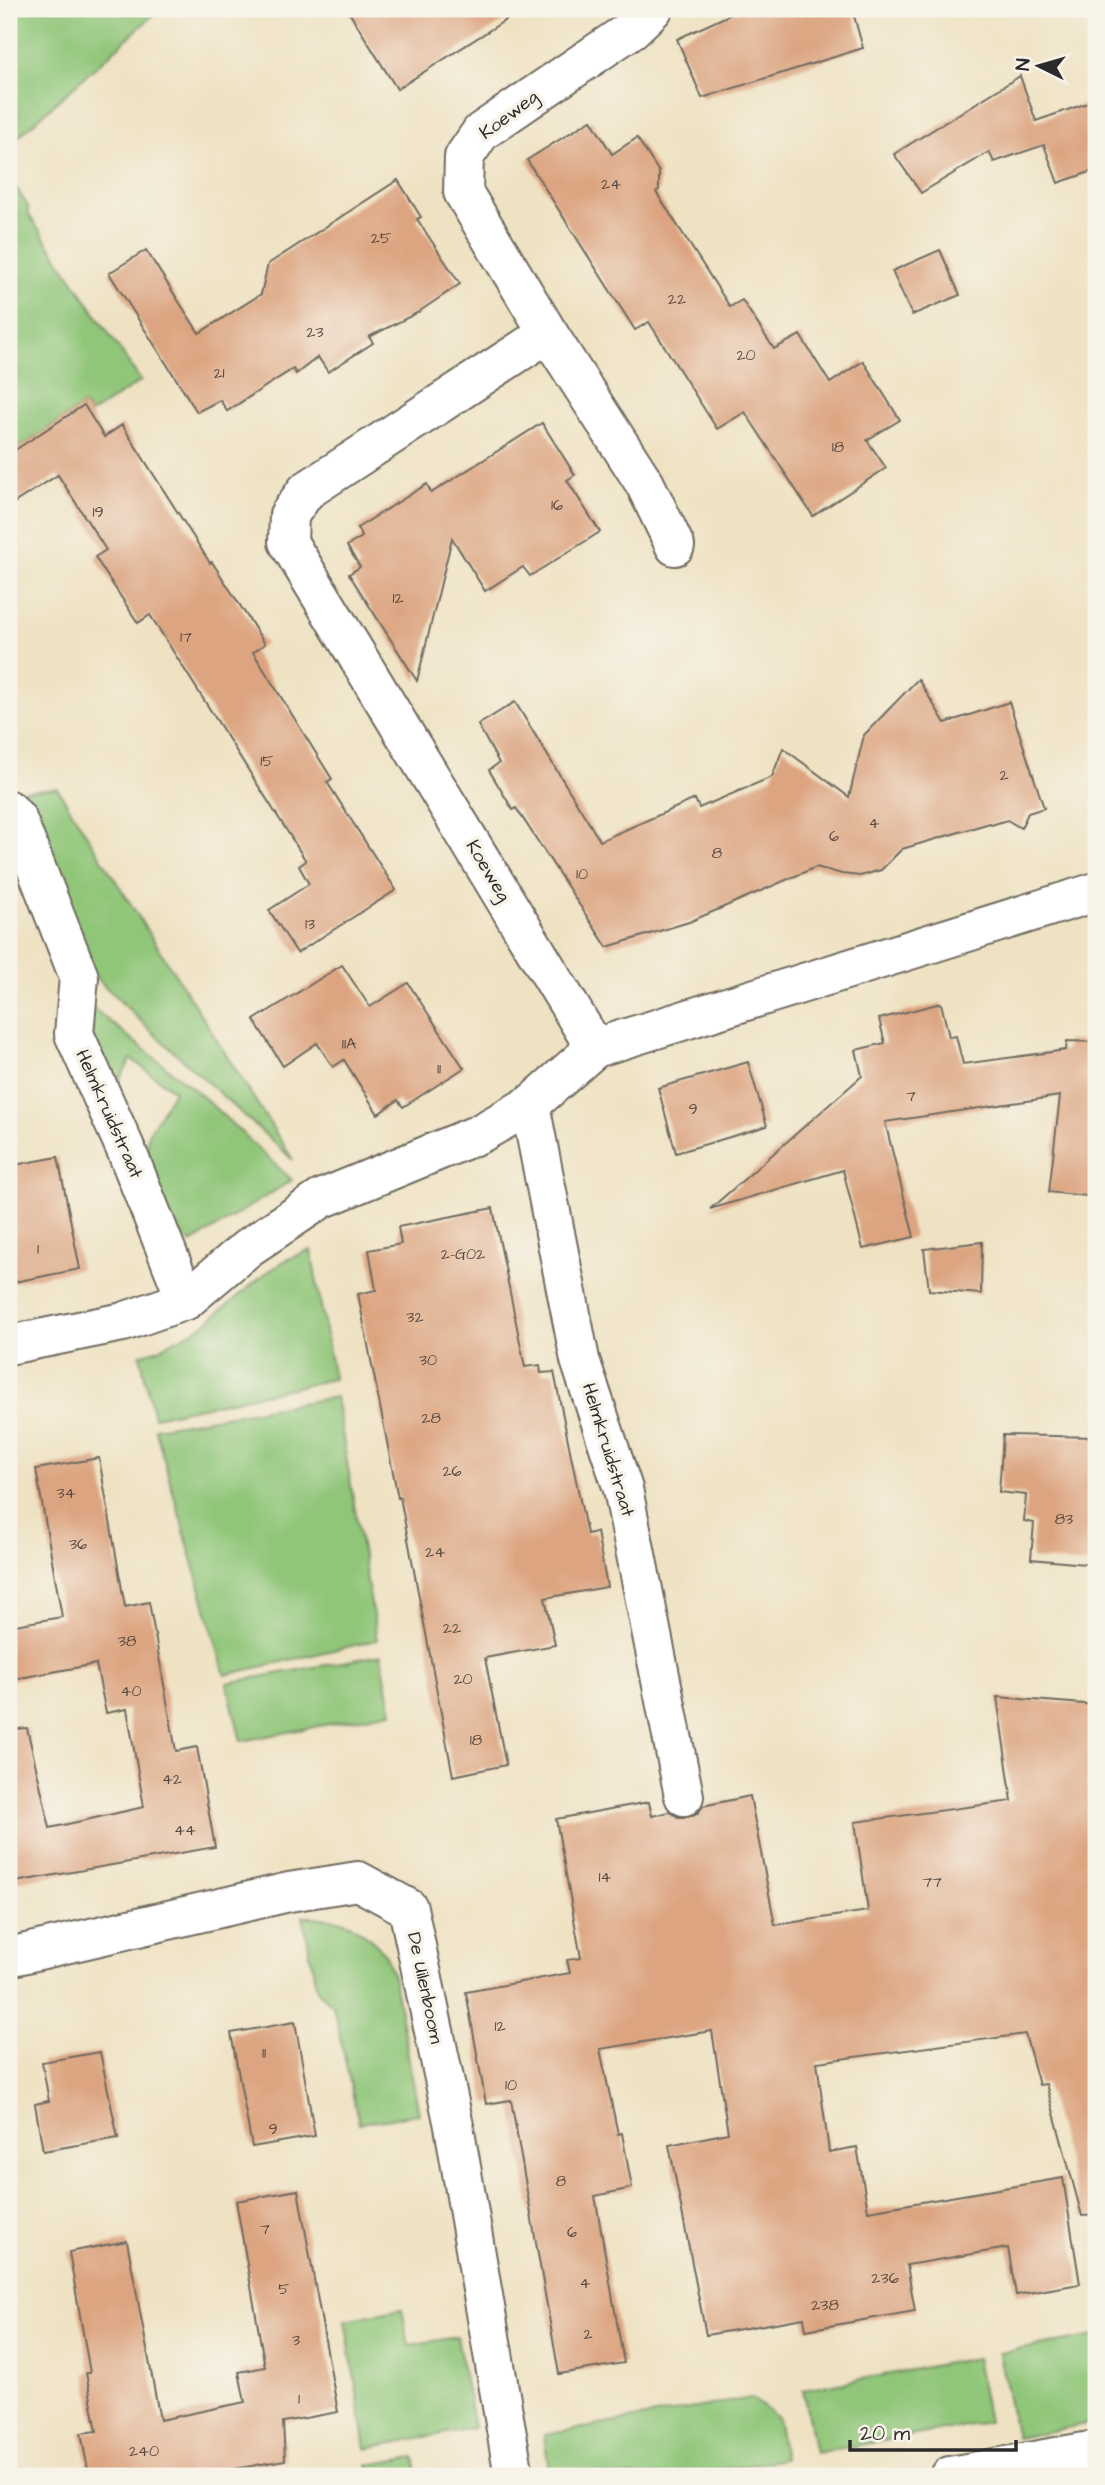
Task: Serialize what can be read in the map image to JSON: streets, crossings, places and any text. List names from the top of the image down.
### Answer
{
  "streets": {
    "street": ["Koeweg", "Helmkruidstraat", "De Uilenboom"]
  },
  "house_numbers": [
    "24",
    "25",
    "22",
    "23",
    "20",
    "21",
    "18",
    "16",
    "19",
    "12",
    "17",
    "15",
    "2",
    "4",
    "6",
    "8",
    "10",
    "13",
    "11A",
    "11",
    "7",
    "9",
    "1",
    "2-G02",
    "32",
    "30",
    "28",
    "26",
    "34",
    "83",
    "36",
    "24",
    "22",
    "38",
    "20",
    "40",
    "18",
    "42",
    "44",
    "14",
    "77",
    "12",
    "11",
    "10",
    "9",
    "8",
    "7",
    "6",
    "236",
    "4",
    "5",
    "238",
    "2",
    "3",
    "1",
    "240"
  ],
  "scale_bar": "20 m",
  "north": "left"
}
